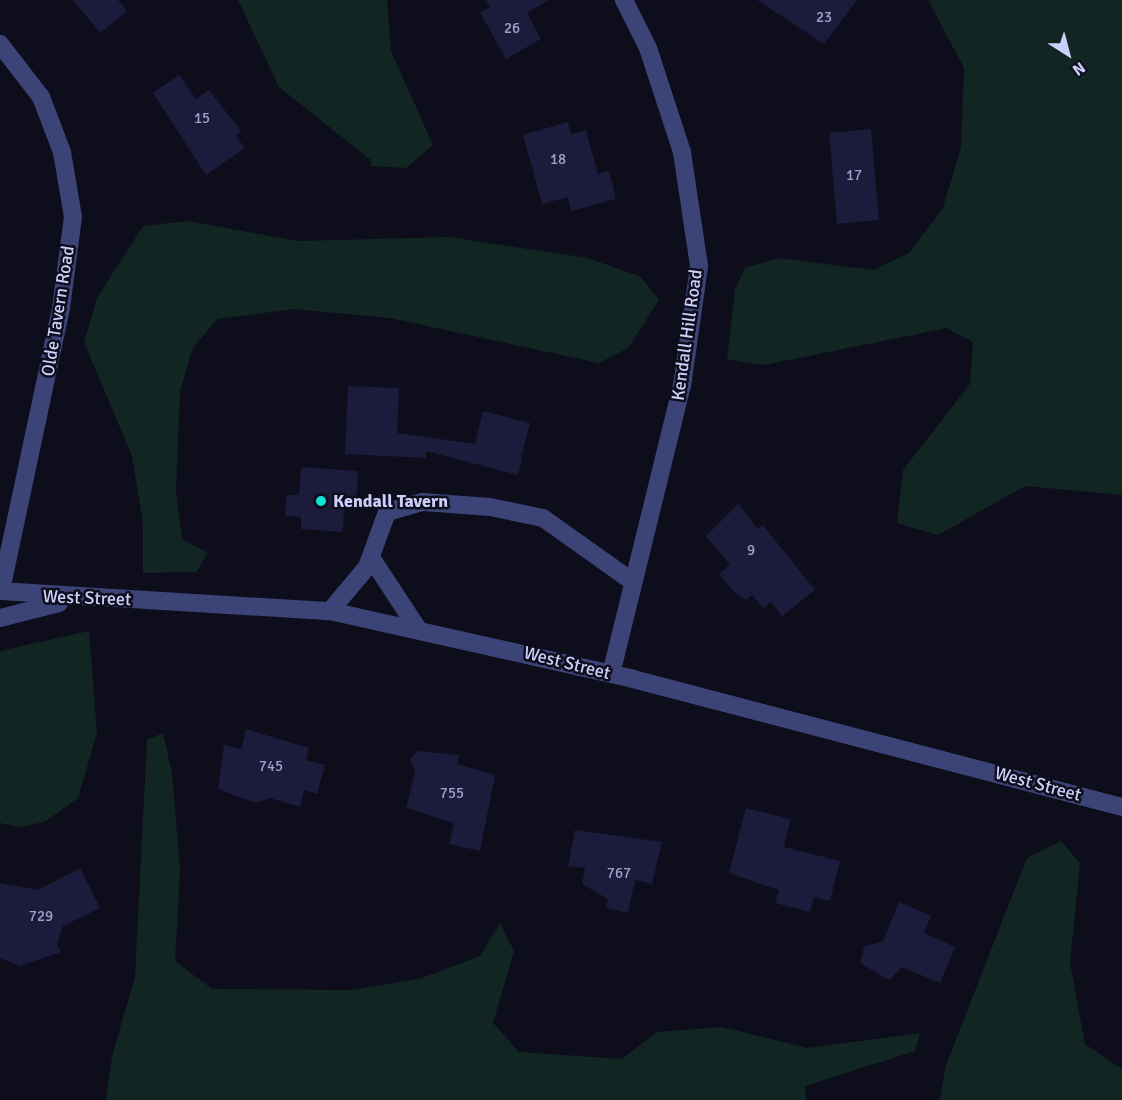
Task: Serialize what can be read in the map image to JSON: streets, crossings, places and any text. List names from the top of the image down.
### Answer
{
  "streets": {
    "street": ["Olde Tavern Road", "Kendall Hill Road", "West Street"]
  },
  "crossings": [
    ["Olde Tavern Road", "West Street"],
    ["Kendall Hill Road", "West Street"]
  ],
  "places": ["Kendall Tavern"],
  "house_numbers": [
    "23",
    "26",
    "15",
    "18",
    "17",
    "9",
    "745",
    "755",
    "767",
    "729"
  ],
  "north": "bottom right"
}
